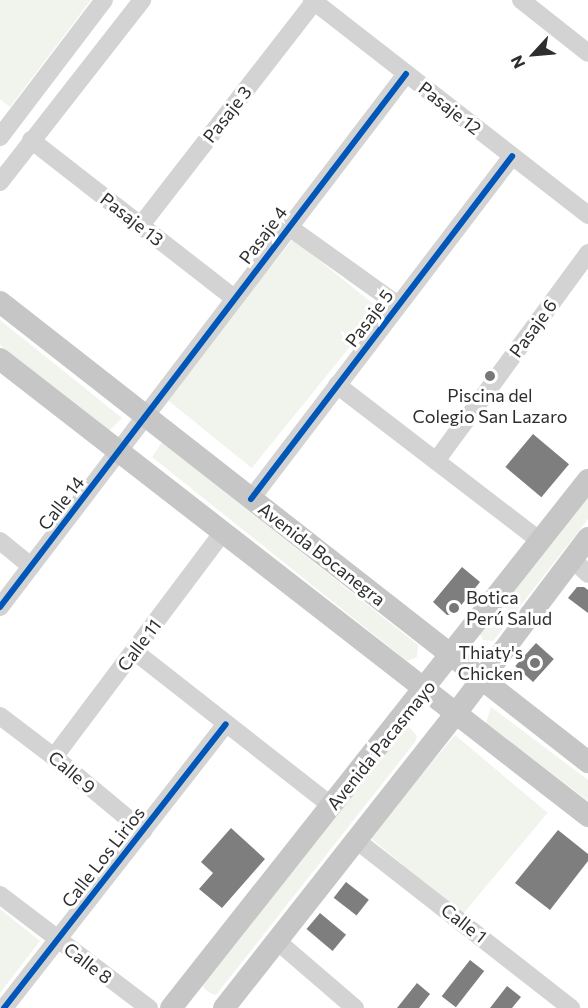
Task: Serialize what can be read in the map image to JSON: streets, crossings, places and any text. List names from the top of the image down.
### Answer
{
  "streets": {
    "main road": ["Avenida Bocanegra", "Avenida Pacasmayo"],
    "street": [
      "Pasaje 12",
      "Pasaje 3",
      "Pasaje 13",
      "Pasaje 4",
      "Pasaje 5",
      "Pasaje 6",
      "Calle 14",
      "Calle 11",
      "Calle 9",
      "Calle Los Lirios",
      "Calle 1",
      "Calle 8"
    ]
  },
  "crossings": [
    ["Pasaje 12", "Pasaje 3"],
    ["Pasaje 12", "Pasaje 4"],
    ["Pasaje 12", "Pasaje 5"],
    ["Pasaje 3", "Pasaje 13"],
    ["Pasaje 13", "Pasaje 4"],
    ["Pasaje 4", "Calle 14"],
    ["Pasaje 4", "Avenida Bocanegra"],
    ["Pasaje 5", "Avenida Bocanegra"],
    ["Calle 14", "Avenida Bocanegra"],
    ["Avenida Bocanegra", "Avenida Pacasmayo"],
    ["Calle 11", "Calle 9"],
    ["Avenida Pacasmayo", "Calle 1"],
    ["Calle 9", "Calle Los Lirios"],
    ["Calle Los Lirios", "Calle 8"]
  ],
  "places": ["Piscina del Colegio San Lazaro", "Botica Perú Salud", "Thiaty's Chicken"],
  "north": "bottom left"
}
